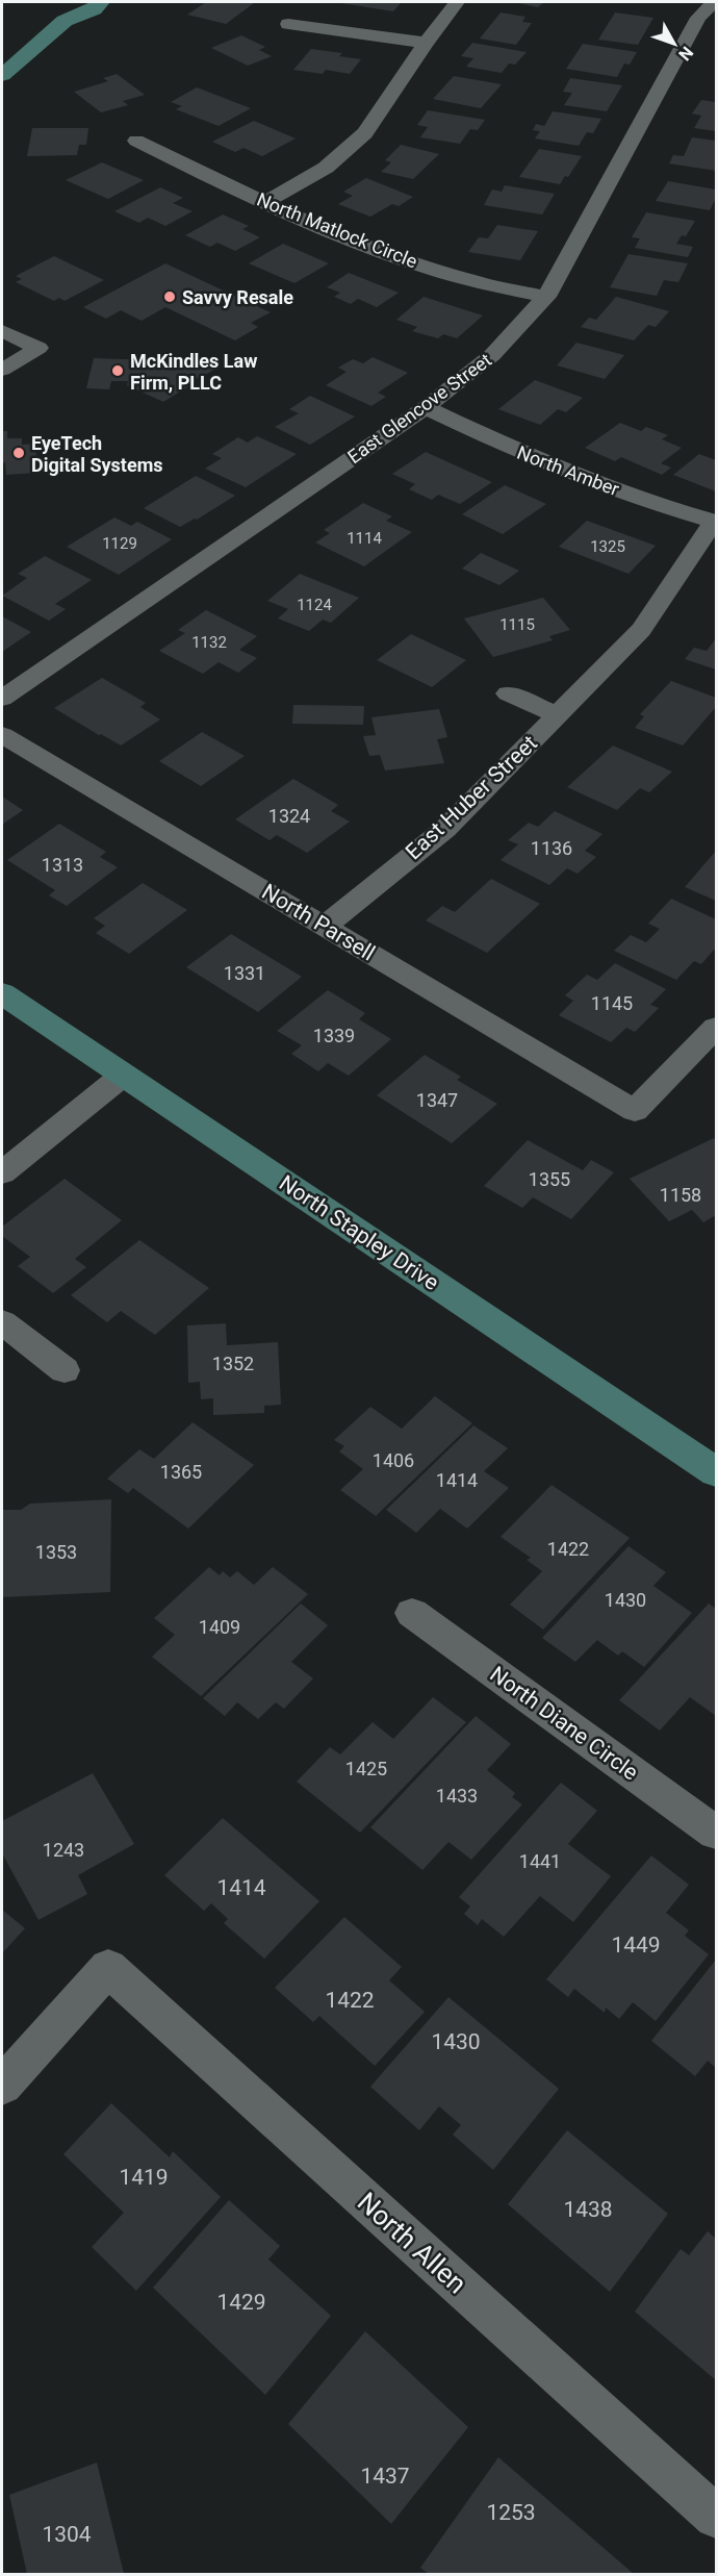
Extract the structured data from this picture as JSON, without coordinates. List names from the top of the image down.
{
  "streets": {
    "main road": ["North Stapley Drive"],
    "street": [
      "North Matlock Circle",
      "East Glencove Street",
      "North Amber",
      "East Huber Street",
      "North Parsell",
      "North Diane Circle",
      "North Allen"
    ]
  },
  "crossings": [
    ["North Matlock Circle", "East Glencove Street"],
    ["East Glencove Street", "North Amber"],
    ["North Amber", "East Huber Street"],
    ["East Huber Street", "North Parsell"]
  ],
  "places": ["Savvy Resale", "McKindles Law Firm, PLLC", "EyeTech Digital Systems"],
  "house_numbers": [
    "1114",
    "1129",
    "1325",
    "1124",
    "1115",
    "1132",
    "1324",
    "1136",
    "1313",
    "1331",
    "1145",
    "1339",
    "1347",
    "1355",
    "1158",
    "1352",
    "1406",
    "1365",
    "1414",
    "1422",
    "1353",
    "1430",
    "1409",
    "1425",
    "1433",
    "1243",
    "1441",
    "1414",
    "1449",
    "1422",
    "1430",
    "1419",
    "1438",
    "1429",
    "1437",
    "1253",
    "1304"
  ],
  "north": "bottom right"
}
